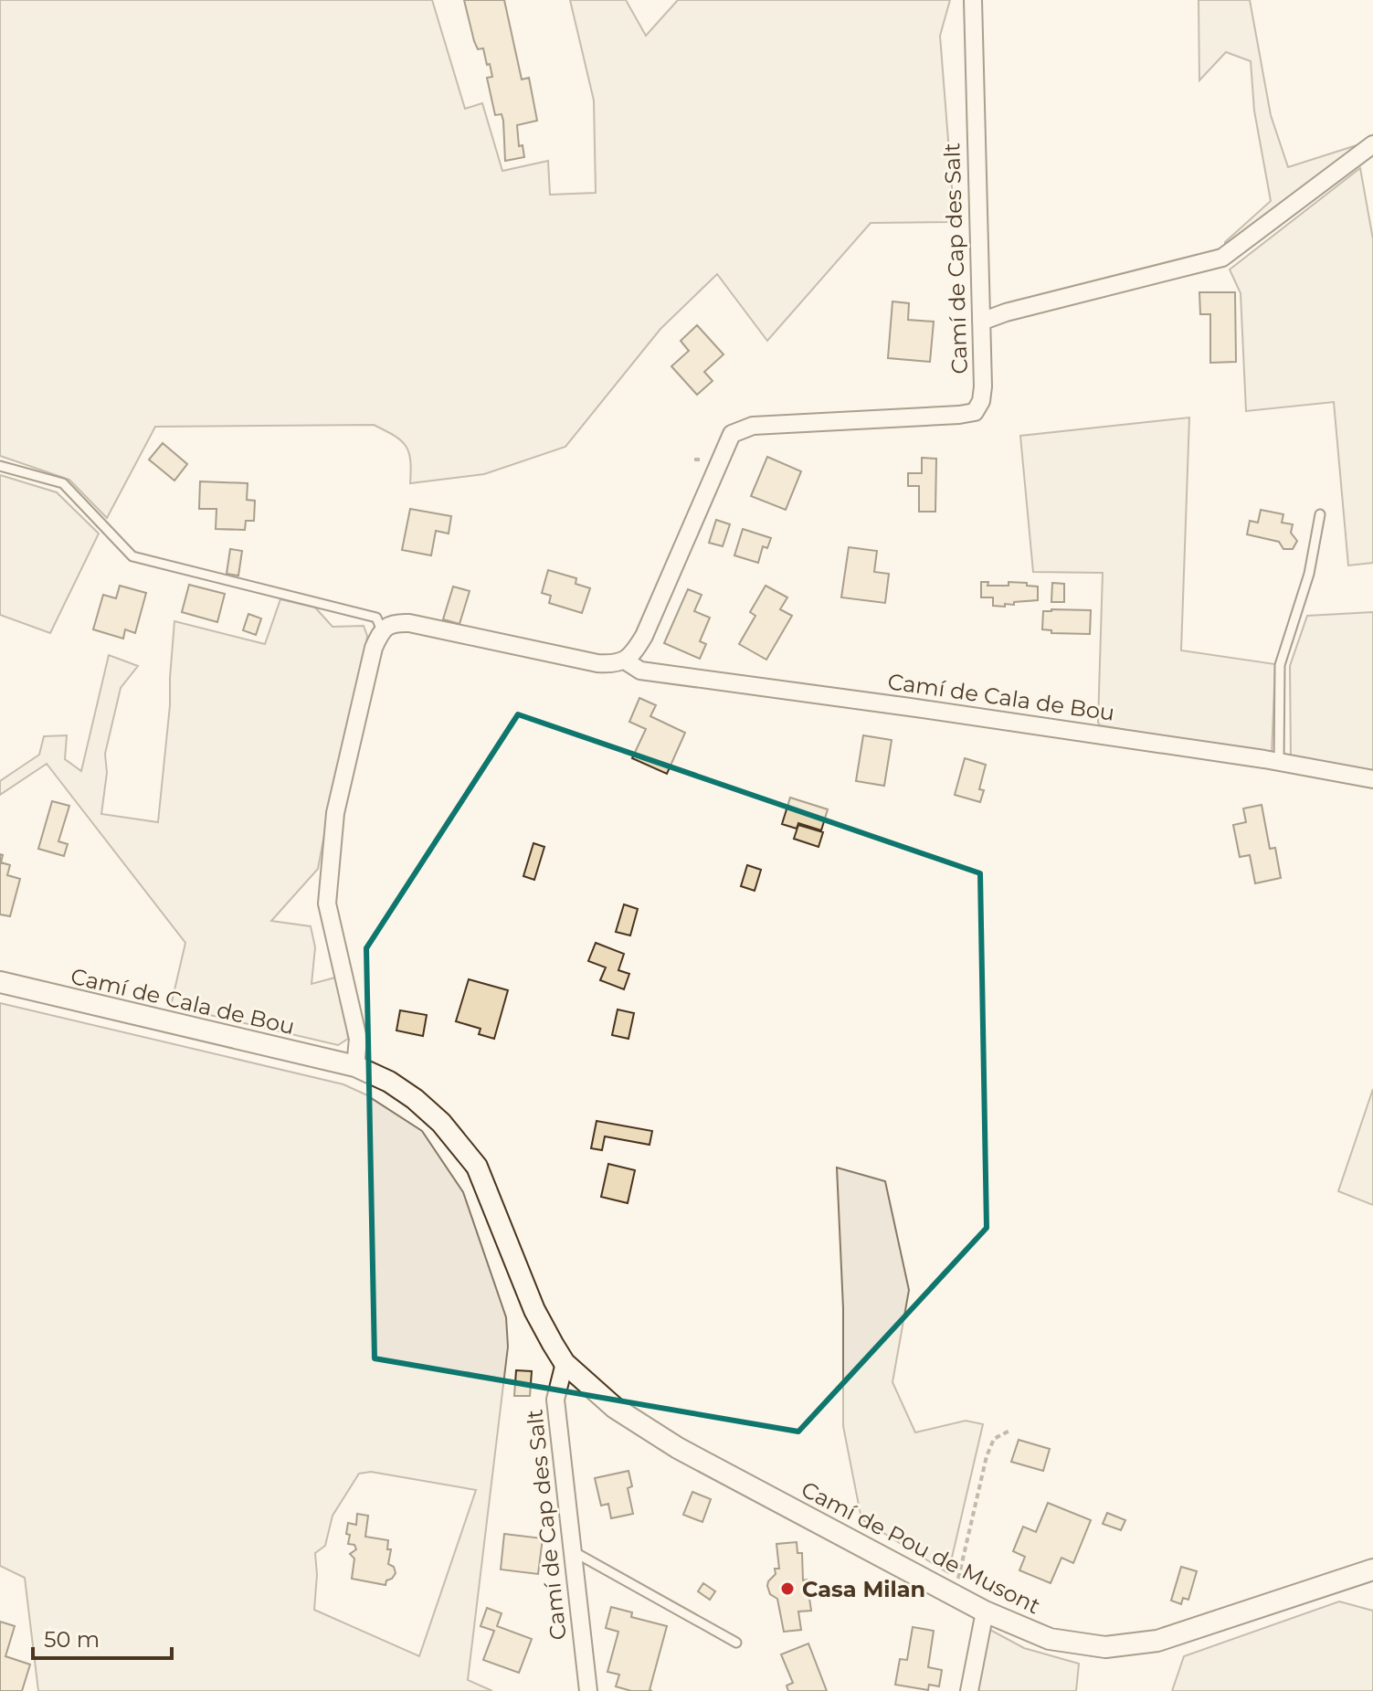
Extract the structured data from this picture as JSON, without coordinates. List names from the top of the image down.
{
  "streets": {
    "street": ["Camí de Cap des Salt", "Camí de Cala de Bou", "Camí de Pou de Musont"]
  },
  "crossings": [
    ["Camí de Cap des Salt", "Camí de Cala de Bou"],
    ["Camí de Cap des Salt", "Camí de Pou de Musont"]
  ],
  "places": ["Casa Milan"],
  "scale_bar": "50 m"
}
